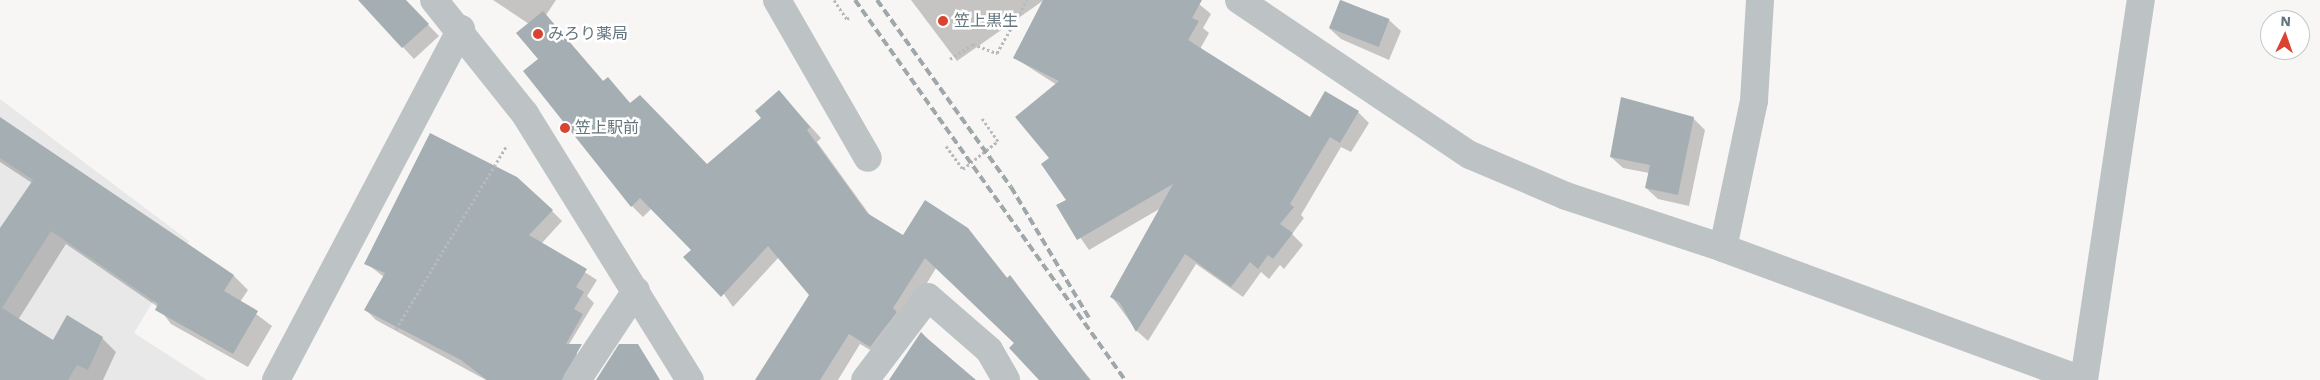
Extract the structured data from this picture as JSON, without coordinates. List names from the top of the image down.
{
  "places": ["笠上黒生", "みろり薬局", "笠上駅前"],
  "north": "top"
}
